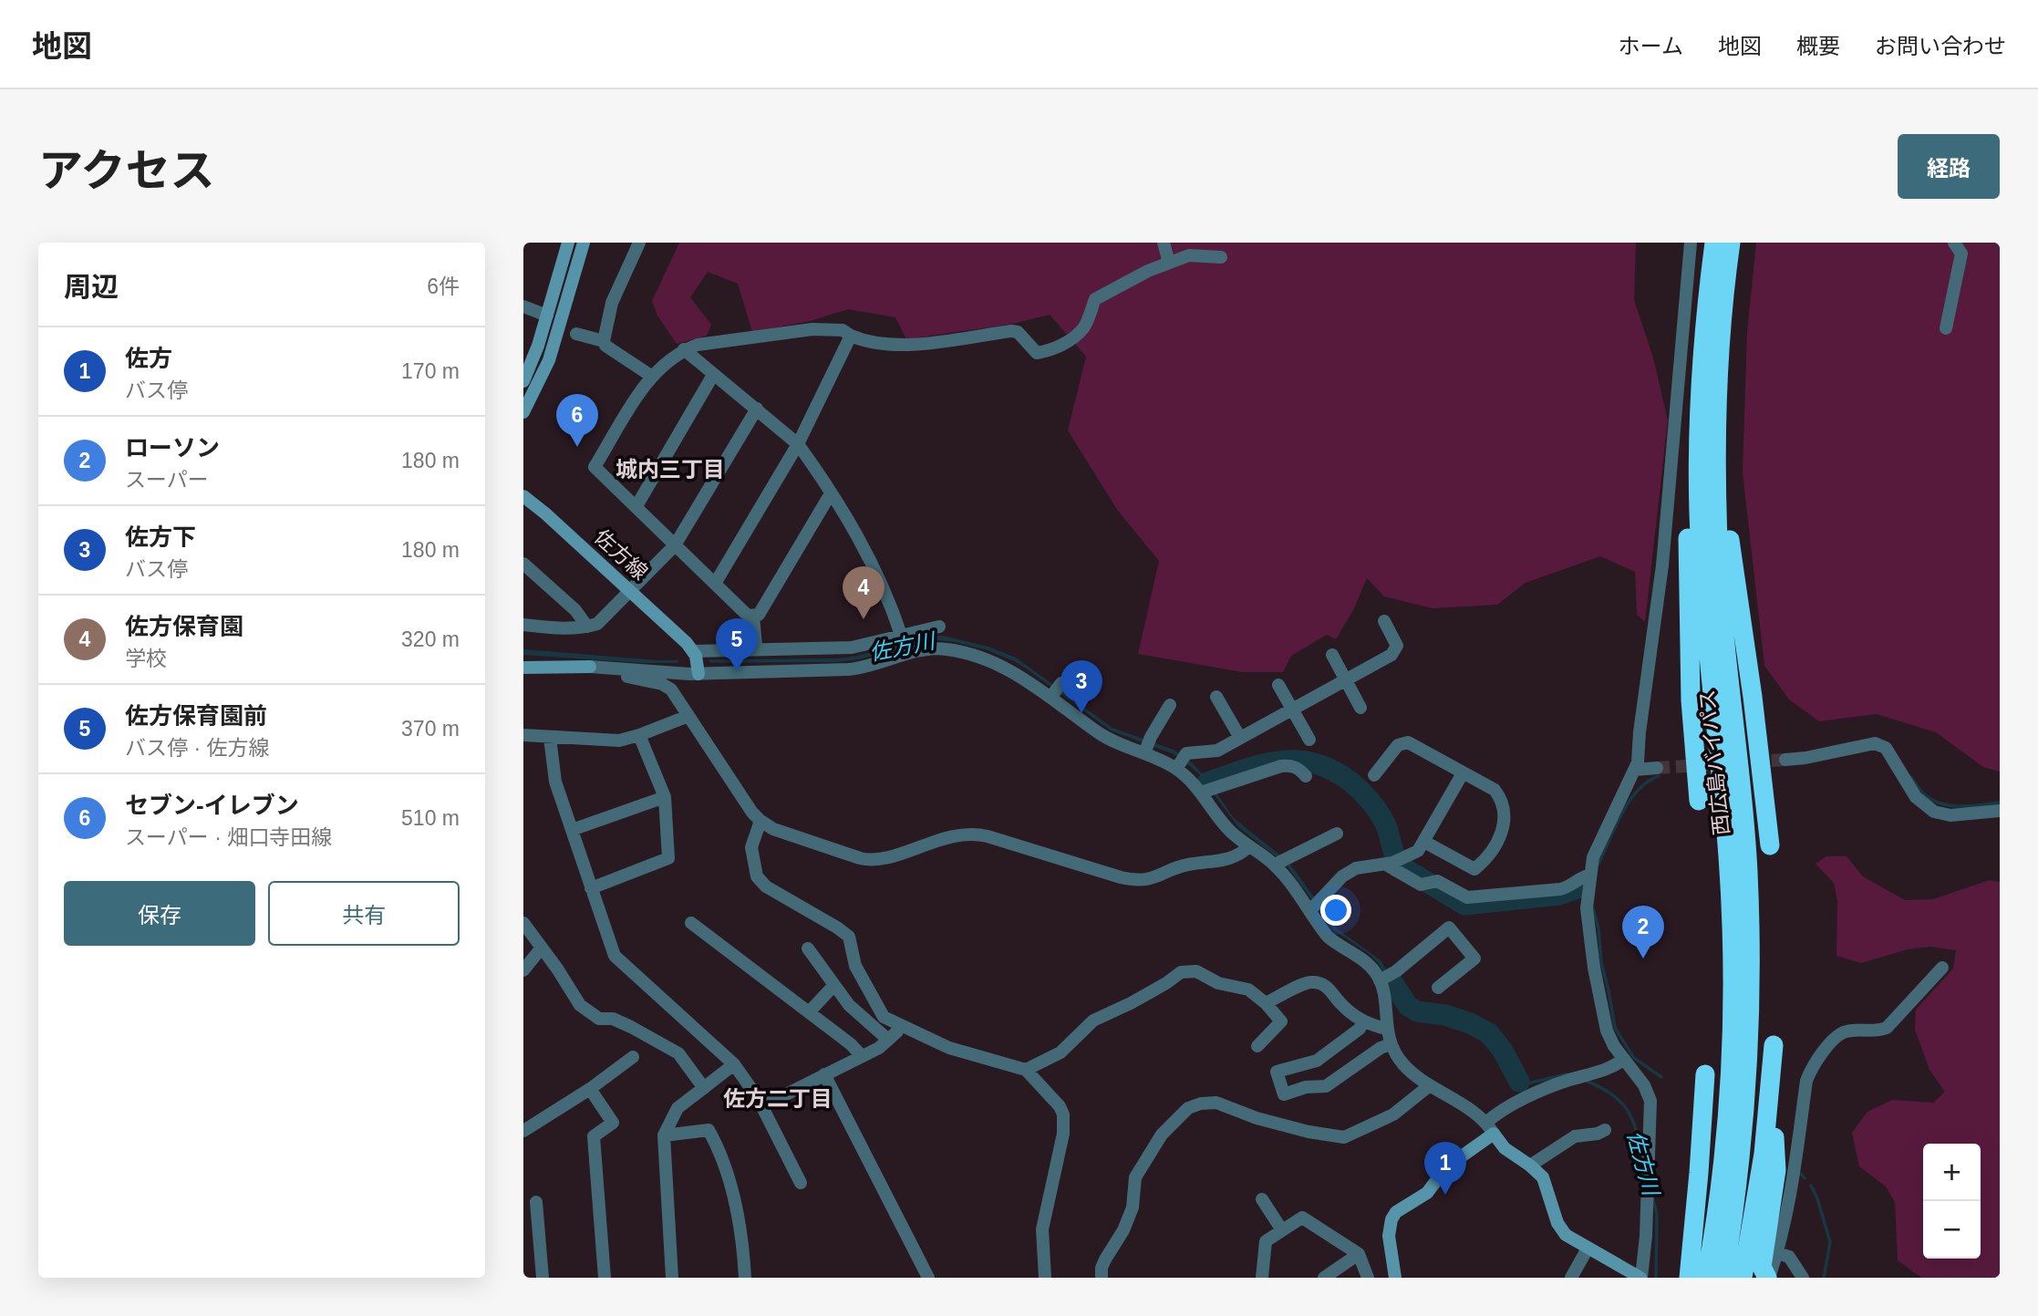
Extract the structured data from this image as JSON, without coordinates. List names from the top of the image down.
{
  "streets": {
    "highway": ["西広島バイパス"],
    "street": ["佐方線"]
  },
  "districts": ["城内三丁目", "佐方二丁目"],
  "water": ["佐方川"],
  "page": {
    "header": "地図",
    "nav": [
      "ホーム",
      "地図",
      "概要",
      "お問い合わせ"
    ],
    "title": "アクセス",
    "buttons": [
      "経路",
      ["保存", "共有"]
    ],
    "heading": ["周辺", "6件"],
    "list": [
      {
        "mark": "1",
        "name": "佐方",
        "note": "バス停",
        "value": "170 m"
      },
      {
        "mark": "2",
        "name": "ローソン",
        "note": "スーパー",
        "value": "180 m"
      },
      {
        "mark": "3",
        "name": "佐方下",
        "note": "バス停",
        "value": "180 m"
      },
      {
        "mark": "4",
        "name": "佐方保育園",
        "note": "学校",
        "value": "320 m"
      },
      {
        "mark": "5",
        "name": "佐方保育園前",
        "note": "バス停 · 佐方線",
        "value": "370 m"
      },
      {
        "mark": "6",
        "name": "セブン-イレブン",
        "note": "スーパー · 畑口寺田線",
        "value": "510 m"
      }
    ],
    "pins": [
      "6",
      "4",
      "5",
      "3",
      "2",
      "1"
    ],
    "map_buttons": ["+", "−"]
  }
}
